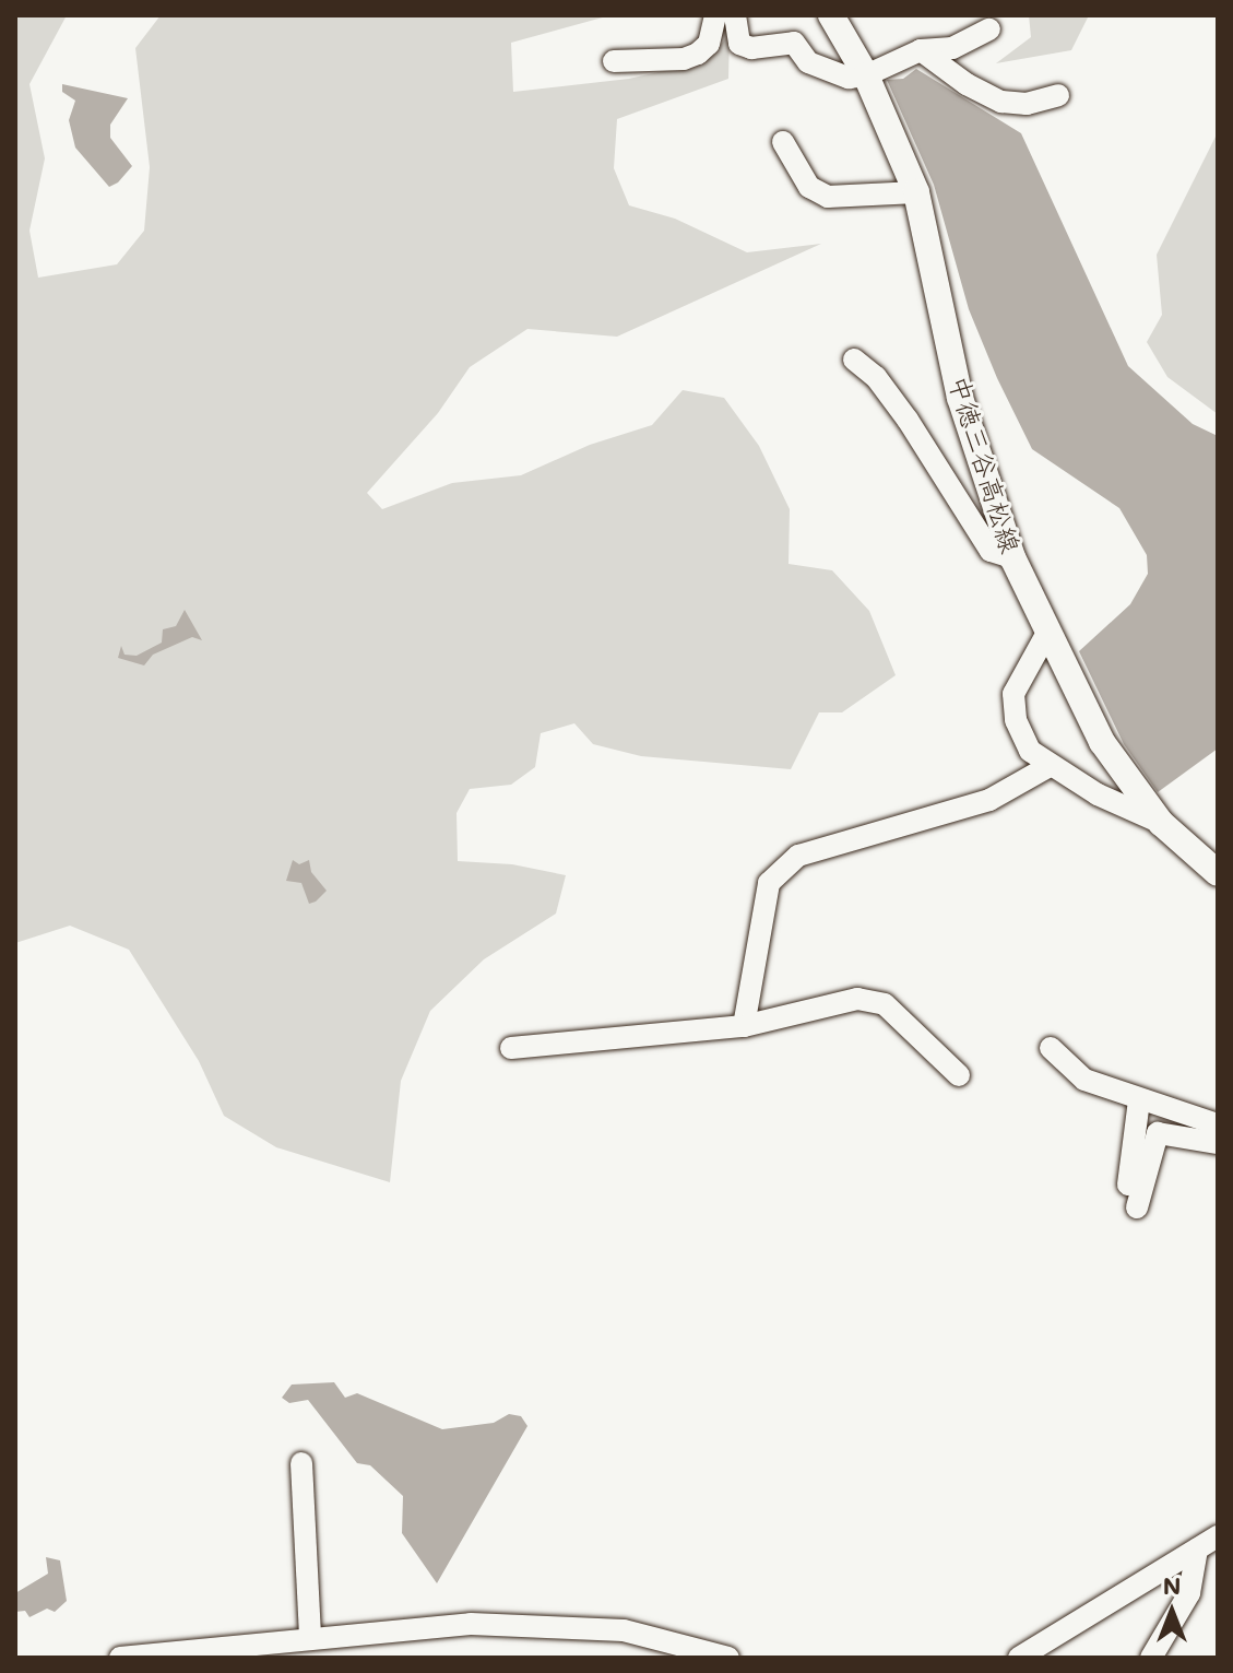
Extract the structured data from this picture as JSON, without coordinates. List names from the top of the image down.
{
  "streets": {
    "main road": ["中徳三谷高松線"]
  },
  "north": "top"
}
